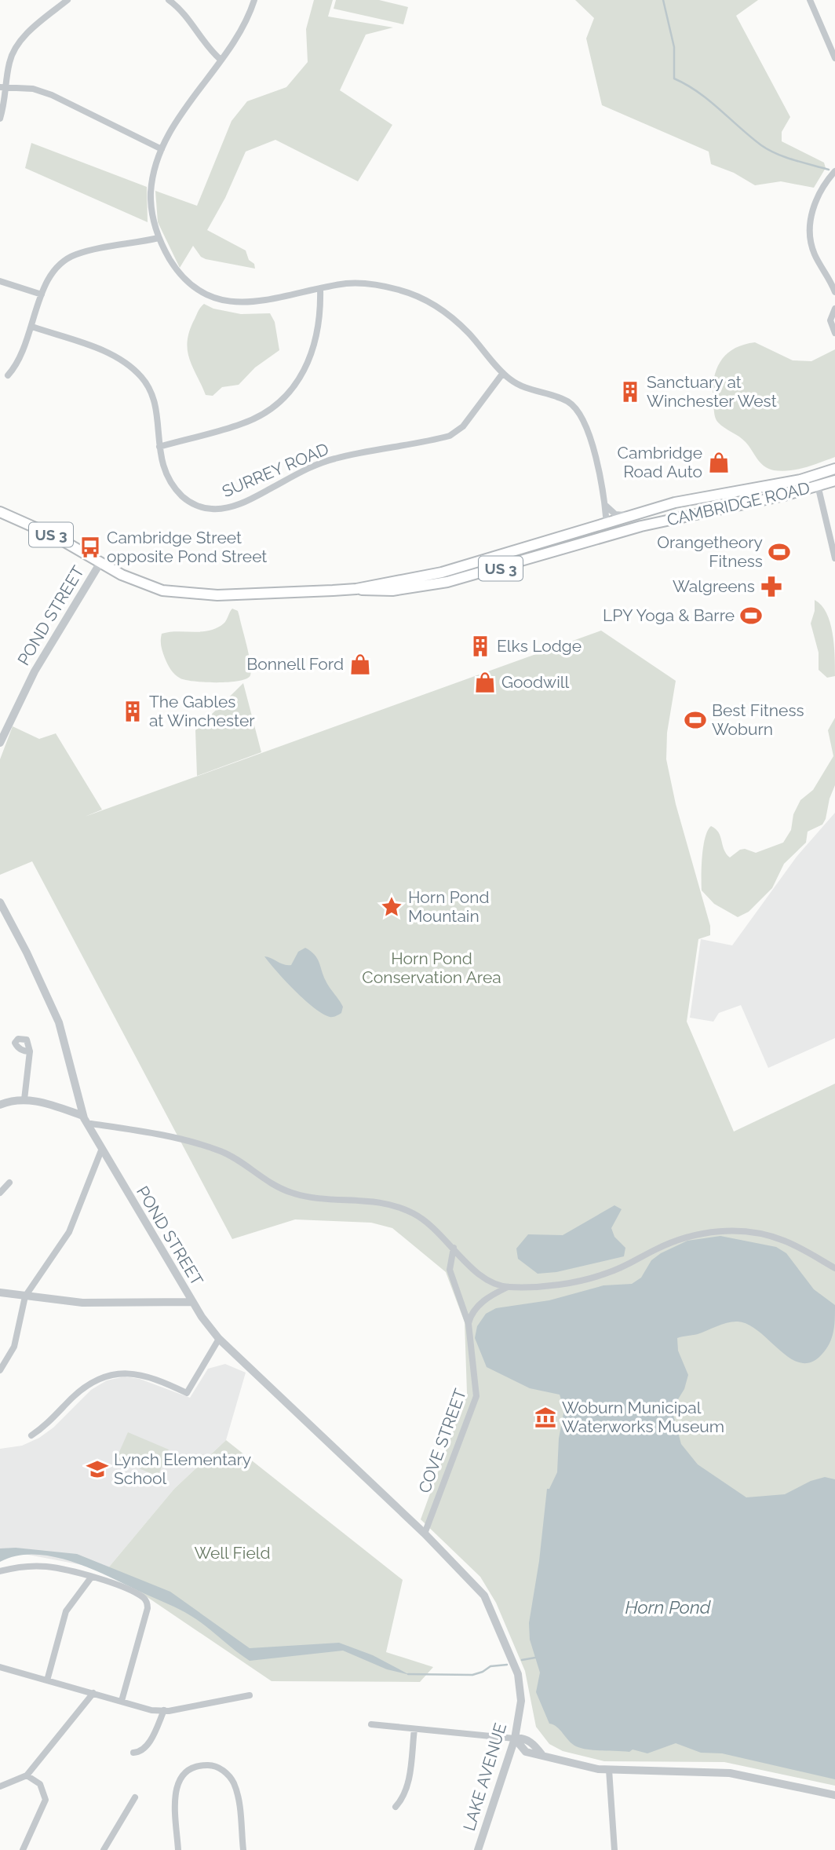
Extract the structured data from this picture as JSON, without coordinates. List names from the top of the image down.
{
  "streets": {
    "highway": ["CAMBRIDGE ROAD", "US 3"],
    "street": [
      "SURREY ROAD",
      "POND STREET",
      "COVE STREET",
      "LAKE AVENUE"
    ]
  },
  "crossings": [
    ["CAMBRIDGE ROAD", "US 3"],
    ["US 3", "POND STREET"],
    ["POND STREET", "LAKE AVENUE"],
    ["COVE STREET", "LAKE AVENUE"]
  ],
  "water": ["Horn Pond"],
  "parks": ["Horn Pond Conservation Area", "Well Field"],
  "places": {
    "building": ["Sanctuary at Winchester West", "Elks Lodge", "The Gables at Winchester"],
    "shop": ["Cambridge Road Auto", "Bonnell Ford", "Goodwill"],
    "bus stop": ["Cambridge Street opposite Pond Street"],
    "sports": ["Orangetheory Fitness", "LPY Yoga & Barre", "Best Fitness Woburn"],
    "pharmacy": ["Walgreens"],
    "place": ["Horn Pond Mountain"],
    "museum": ["Woburn Municipal Waterworks Museum"],
    "school or university": ["Lynch Elementary School"]
  }
}
